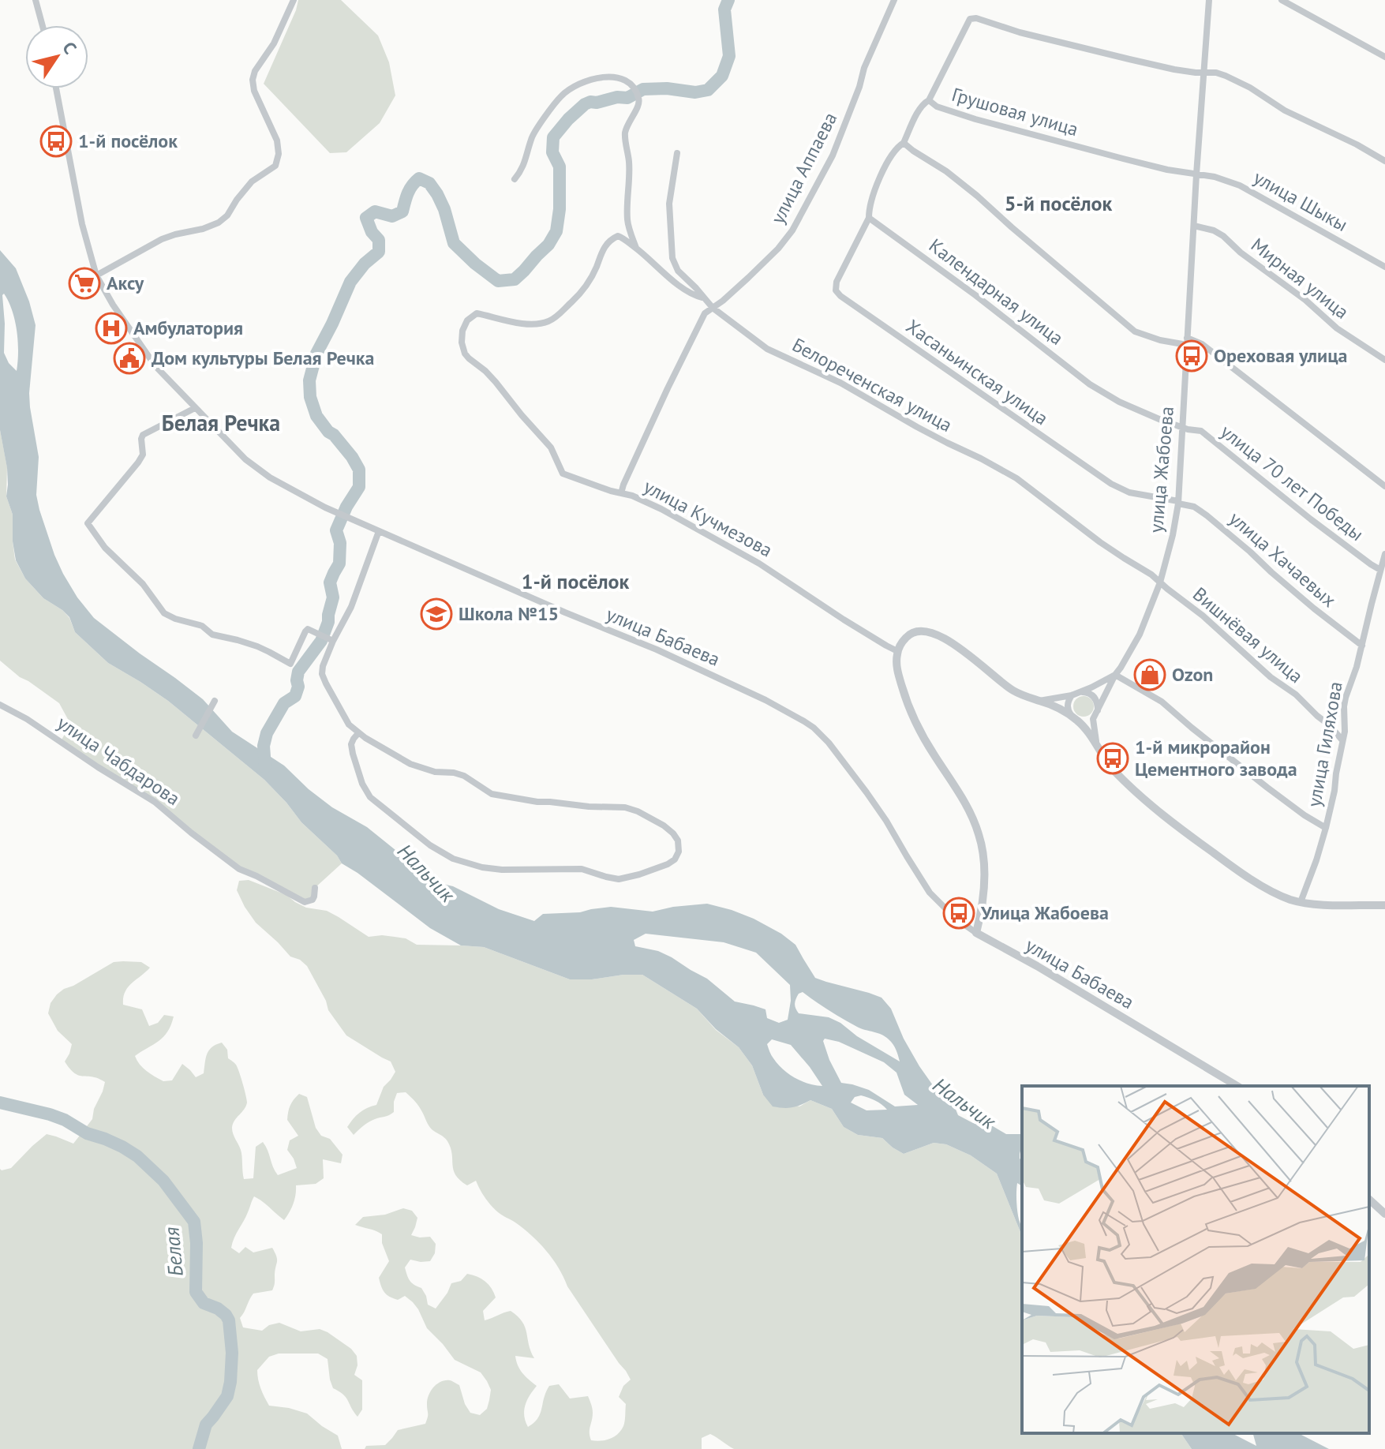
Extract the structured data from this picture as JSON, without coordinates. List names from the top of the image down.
{
  "streets": {
    "street": [
      "Грушовая улица",
      "улица Аппаева",
      "улица Шыкы",
      "Мирная улица",
      "Календарная улица",
      "Хасаньинская улица",
      "Белореченская улица",
      "улица Жабоева",
      "улица 70 лет Победы",
      "улица Кучмезова",
      "улица Хачаевых",
      "Вишнёвая улица",
      "улица Бабаева",
      "улица Гиляхова",
      "улица Чабдарова"
    ]
  },
  "crossings": [
    ["Грушовая улица", "улица Шыкы"],
    ["Грушовая улица", "улица Жабоева"],
    ["улица Аппаева", "Белореченская улица"],
    ["улица Аппаева", "улица Кучмезова"],
    ["улица Шыкы", "улица Жабоева"],
    ["Мирная улица", "улица Жабоева"],
    ["Календарная улица", "Хасаньинская улица"],
    ["Календарная улица", "улица Жабоева"],
    ["Календарная улица", "улица 70 лет Победы"],
    ["Хасаньинская улица", "улица Жабоева"],
    ["Хасаньинская улица", "улица Хачаевых"],
    ["Белореченская улица", "улица Жабоева"],
    ["Белореченская улица", "улица Кучмезова"],
    ["Белореченская улица", "Вишнёвая улица"],
    ["улица Жабоева", "улица 70 лет Победы"],
    ["улица Жабоева", "улица Хачаевых"],
    ["улица Жабоева", "Вишнёвая улица"],
    ["улица 70 лет Победы", "улица Гиляхова"],
    ["улица Хачаевых", "улица Гиляхова"],
    ["Вишнёвая улица", "улица Гиляхова"]
  ],
  "districts": ["5-й посёлок", "Белая Речка", "1-й посёлок"],
  "water": ["Нальчик", "Белая"],
  "places": {
    "bus stop": [
      "1-й посёлок",
      "Ореховая улица",
      "1-й микрорайон Цементного завода",
      "Улица Жабоева"
    ],
    "supermarket": ["Аксу"],
    "hospital": ["Амбулатория"],
    "public building": ["Дом культуры Белая Речка"],
    "school or university": ["Школа №15"],
    "shop": ["Ozon"]
  },
  "north": "top right"
}
